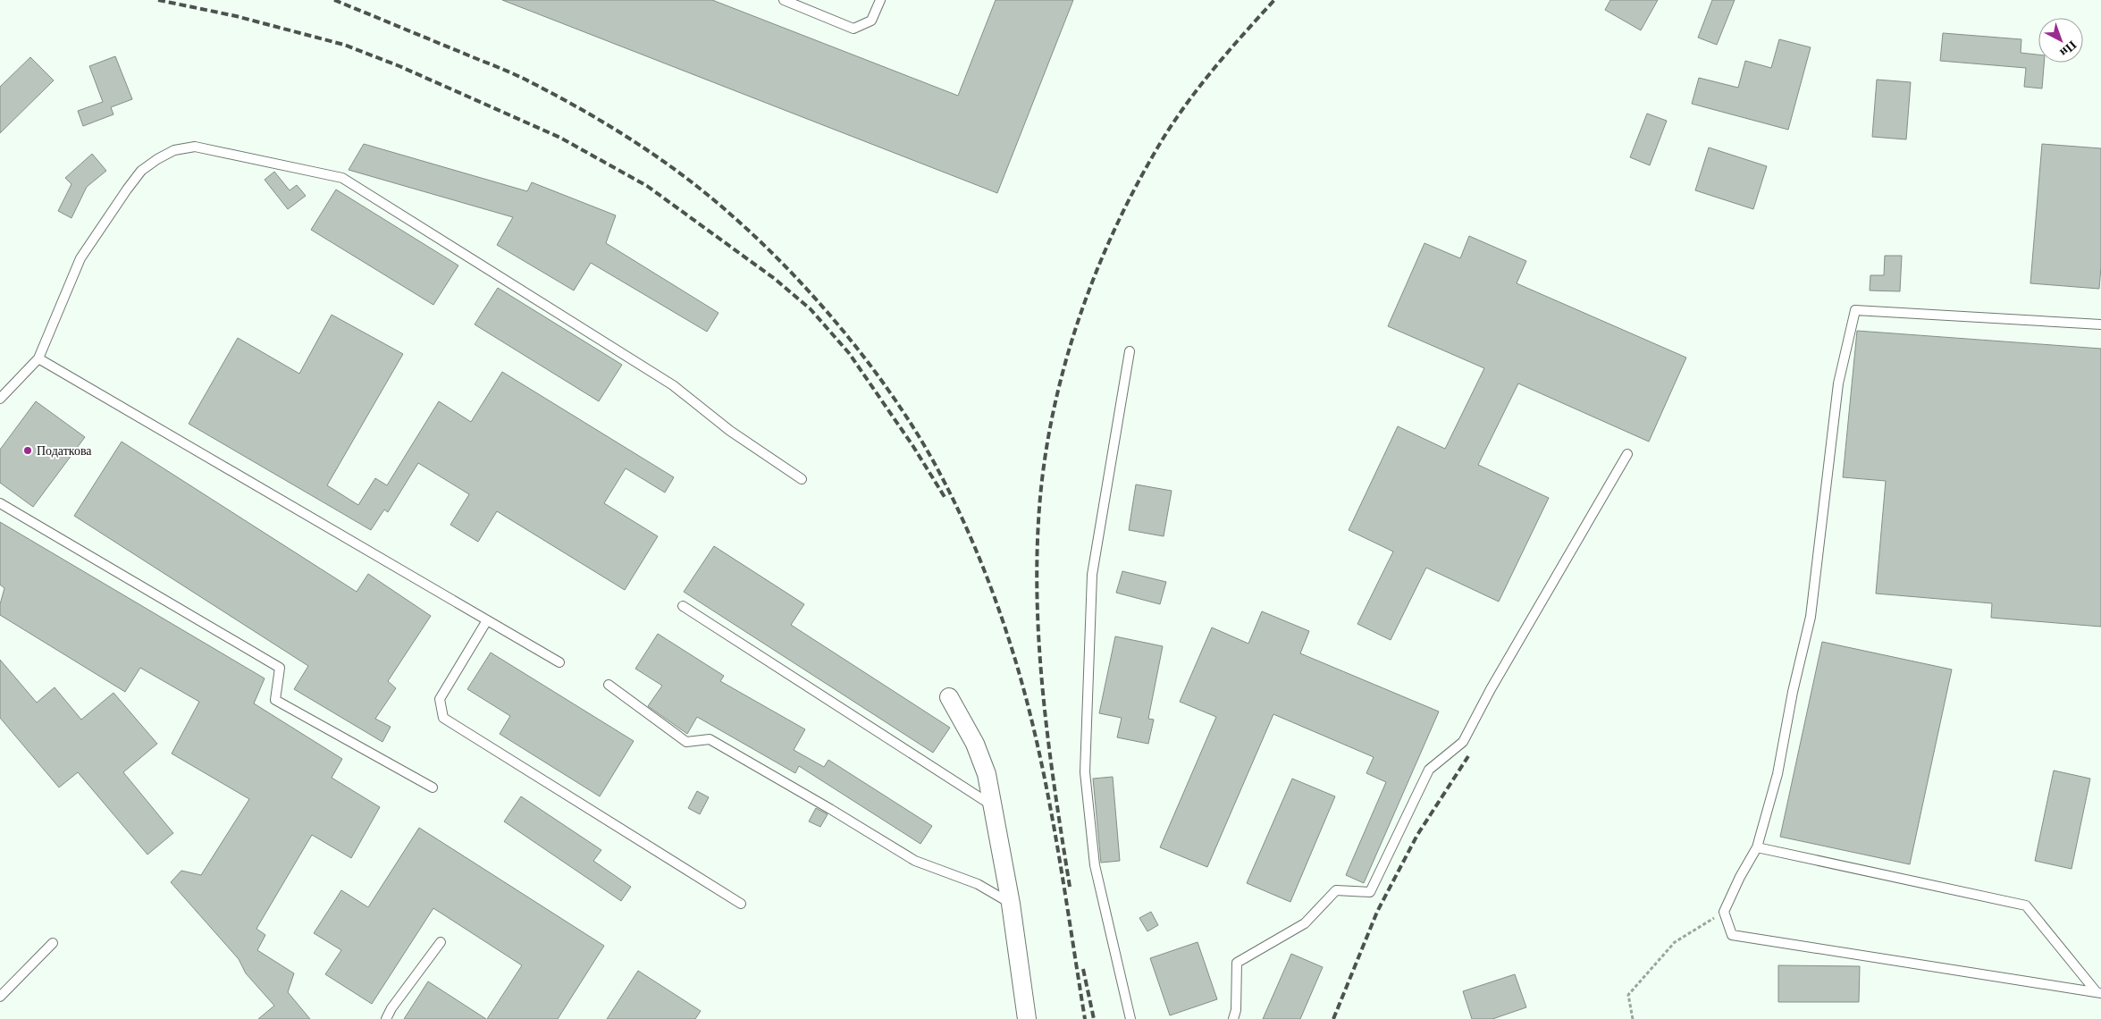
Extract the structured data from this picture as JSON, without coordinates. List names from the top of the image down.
{
  "places": ["Податкова"],
  "north": "bottom right"
}
